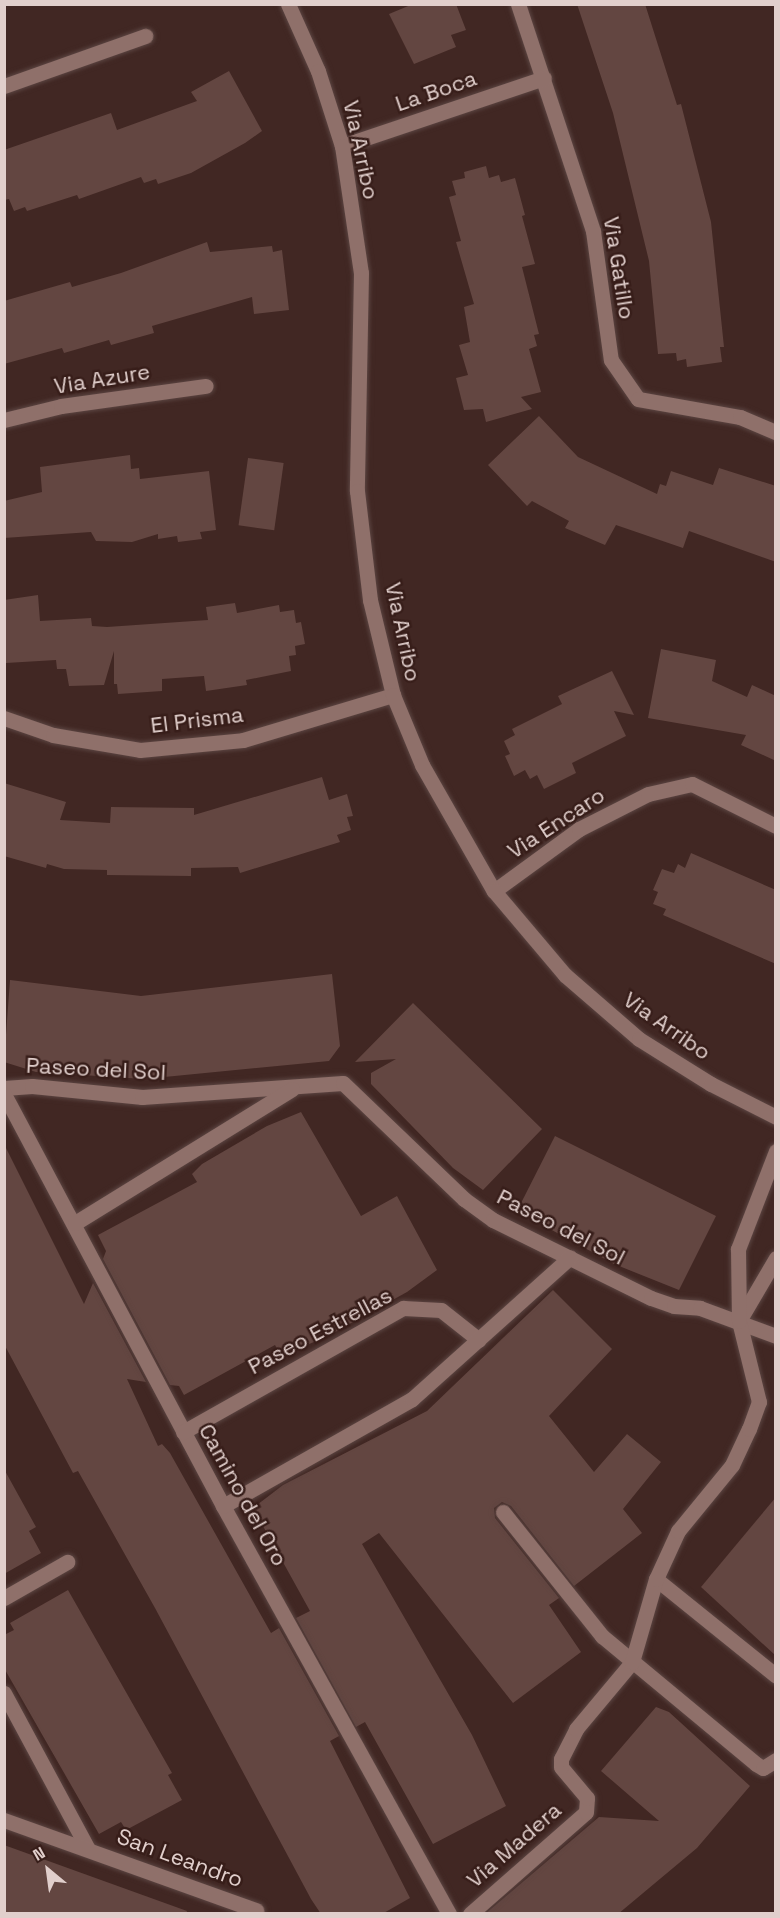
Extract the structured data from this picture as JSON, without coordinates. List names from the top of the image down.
{
  "streets": {
    "street": [
      "La Boca",
      "Via Arribo",
      "Via Gatillo",
      "Via Azure",
      "El Prisma",
      "Via Encaro",
      "Paseo del Sol",
      "Paseo Estrellas",
      "Camino del Oro",
      "Via Madera",
      "San Leandro"
    ]
  },
  "crossings": [
    ["La Boca", "Via Arribo"],
    ["La Boca", "Via Gatillo"],
    ["Via Arribo", "El Prisma"],
    ["Via Arribo", "Via Encaro"],
    ["Paseo del Sol", "Camino del Oro"],
    ["Paseo del Sol", "Via Madera"],
    ["Paseo Estrellas", "Camino del Oro"]
  ],
  "north": "top left"
}
